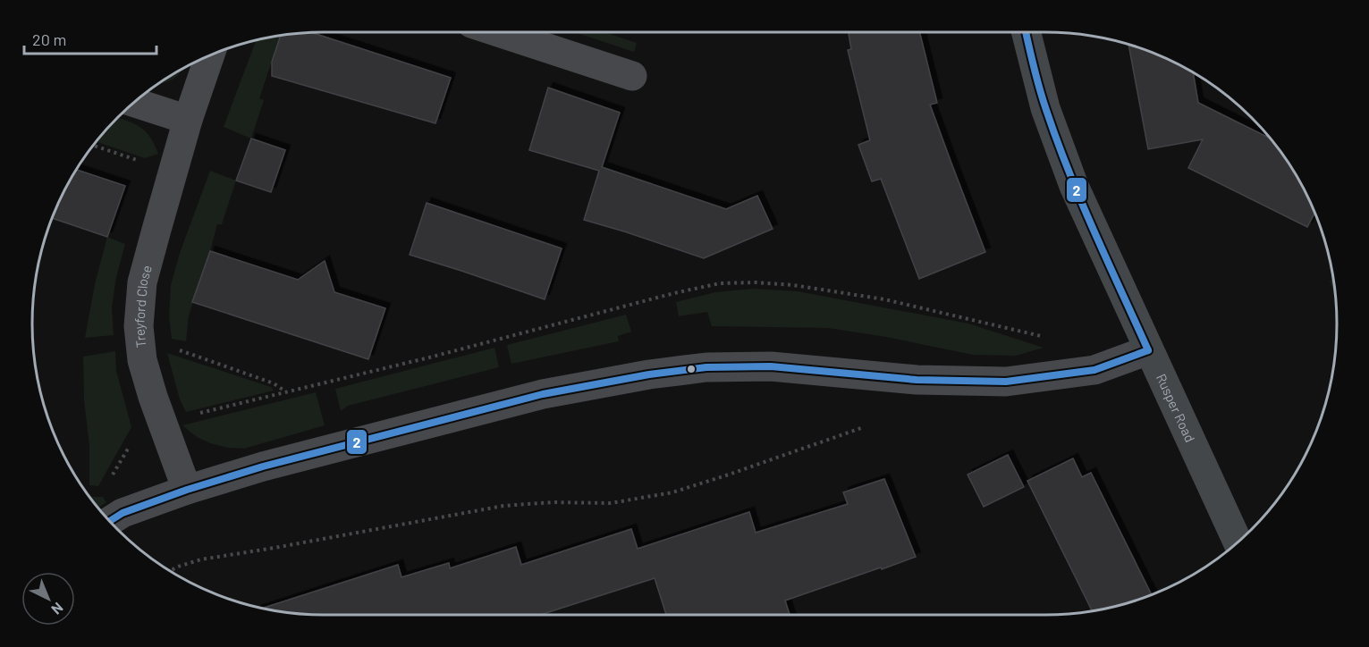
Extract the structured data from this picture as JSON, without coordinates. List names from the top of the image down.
{
  "streets": {
    "street": ["Treyford Close", "Rusper Road"]
  },
  "lines": ["transit line 2"],
  "scale_bar": "20 m",
  "north": "bottom right"
}
